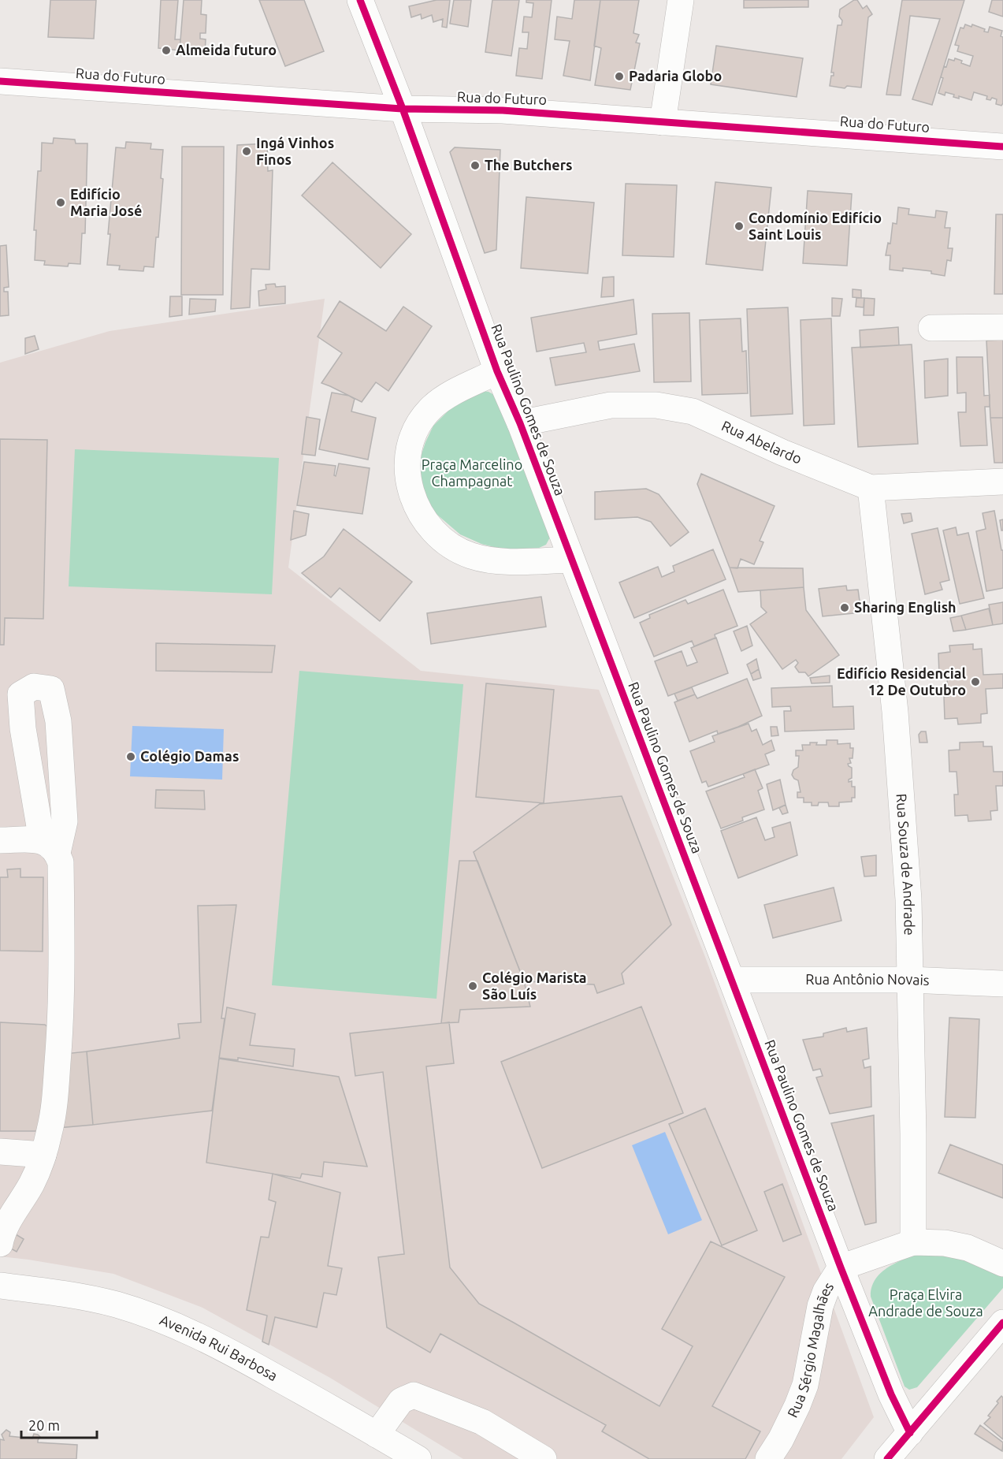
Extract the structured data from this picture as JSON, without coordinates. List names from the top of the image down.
{
  "streets": {
    "street": [
      "Rua do Futuro",
      "Rua Paulino Gomes de Souza",
      "Rua Abelardo",
      "Rua Souza de Andrade",
      "Rua Antônio Novais",
      "Avenida Rui Barbosa",
      "Rua Sérgio Magalhães"
    ]
  },
  "crossings": [
    ["Rua do Futuro", "Rua Paulino Gomes de Souza"],
    ["Rua Paulino Gomes de Souza", "Rua Abelardo"],
    ["Rua Paulino Gomes de Souza", "Rua Antônio Novais"],
    ["Rua Paulino Gomes de Souza", "Rua Sérgio Magalhães"],
    ["Rua Abelardo", "Rua Souza de Andrade"],
    ["Rua Souza de Andrade", "Rua Antônio Novais"],
    ["Rua Souza de Andrade", "Rua Sérgio Magalhães"]
  ],
  "parks": ["Praça Marcelino Champagnat", "Praça Elvira Andrade de Souza"],
  "places": [
    "Almeida futuro",
    "Padaria Globo",
    "Ingá Vinhos Finos",
    "The Butchers",
    "Edifício Maria José",
    "Condomínio Edifício Saint Louis",
    "Sharing English",
    "Edifício Residencial 12 De Outubro",
    "Colégio Damas",
    "Colégio Marista São Luís"
  ],
  "scale_bar": "20 m"
}
